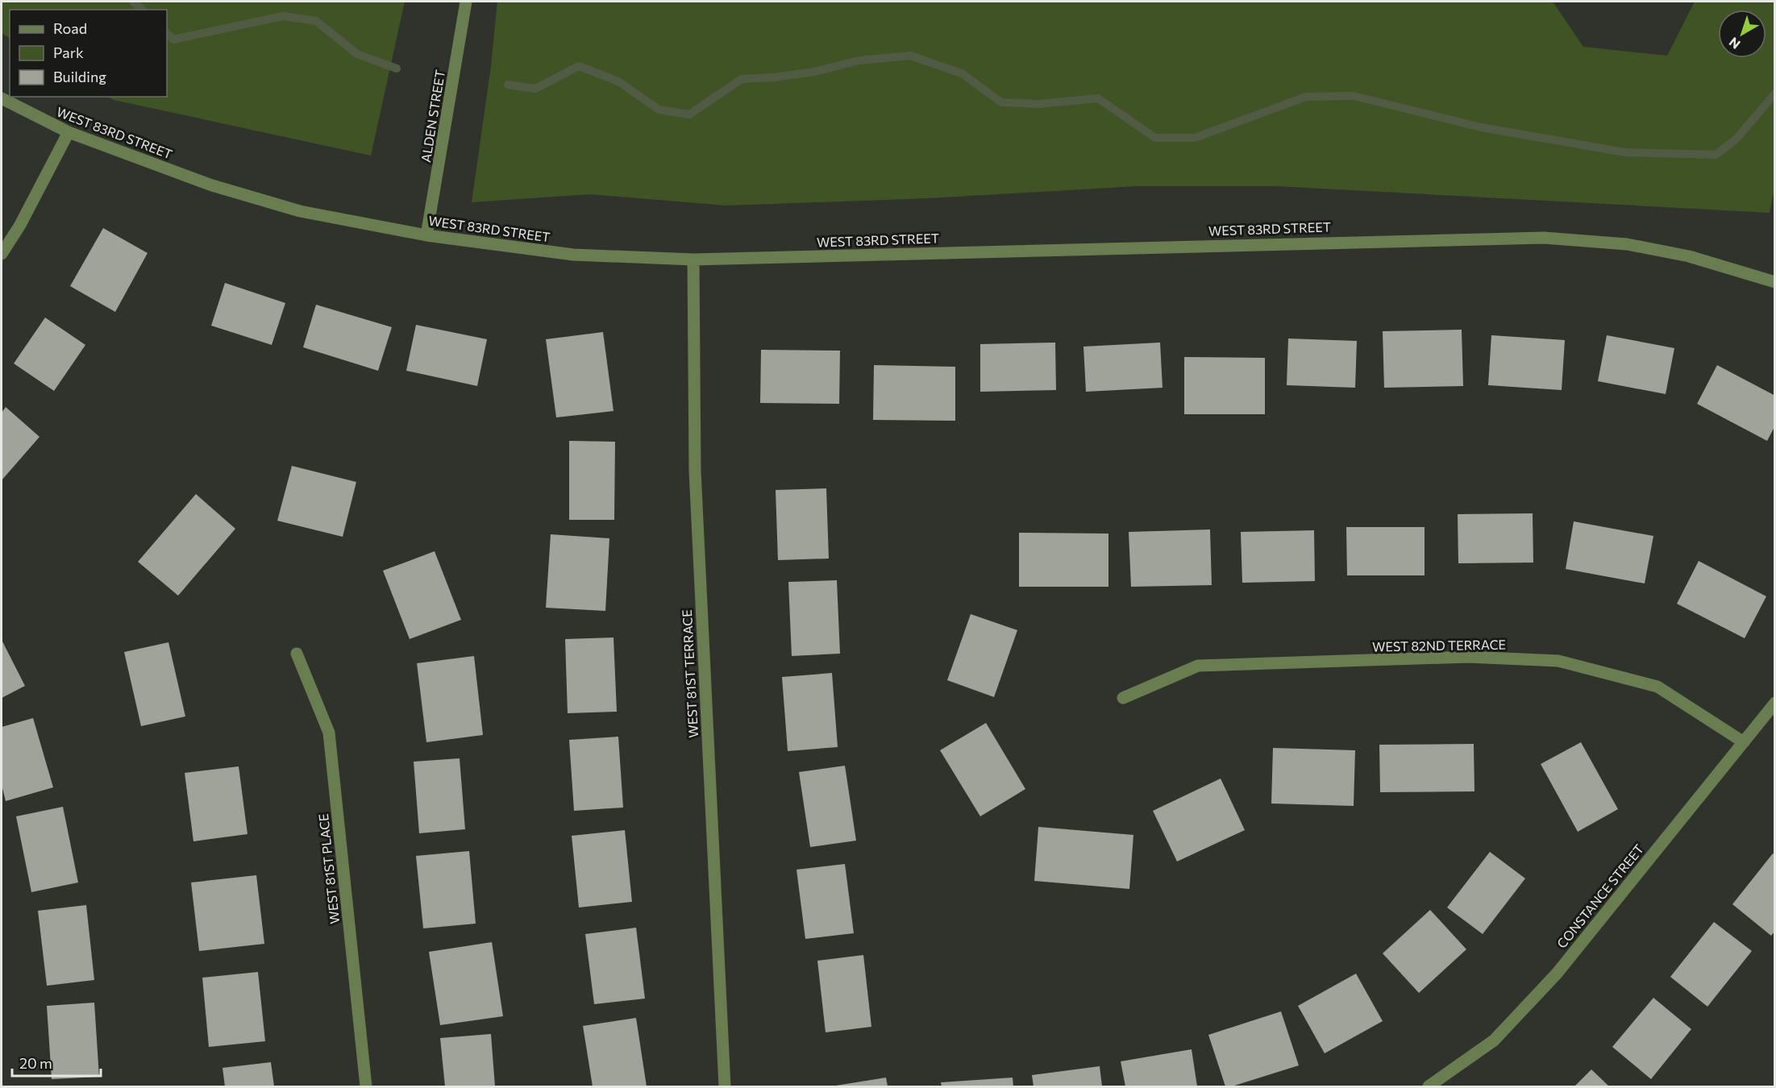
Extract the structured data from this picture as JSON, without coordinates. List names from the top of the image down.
{
  "streets": {
    "street": [
      "ALDEN STREET",
      "WEST 83RD STREET",
      "WEST 82ND TERRACE",
      "WEST 81ST TERRACE",
      "WEST 81ST PLACE",
      "CONSTANCE STREET"
    ]
  },
  "crossings": [
    ["ALDEN STREET", "WEST 83RD STREET"],
    ["WEST 83RD STREET", "WEST 81ST TERRACE"],
    ["WEST 82ND TERRACE", "CONSTANCE STREET"]
  ],
  "legend": ["Road", "Park", "Building"],
  "scale_bar": "20 m",
  "north": "bottom left"
}
